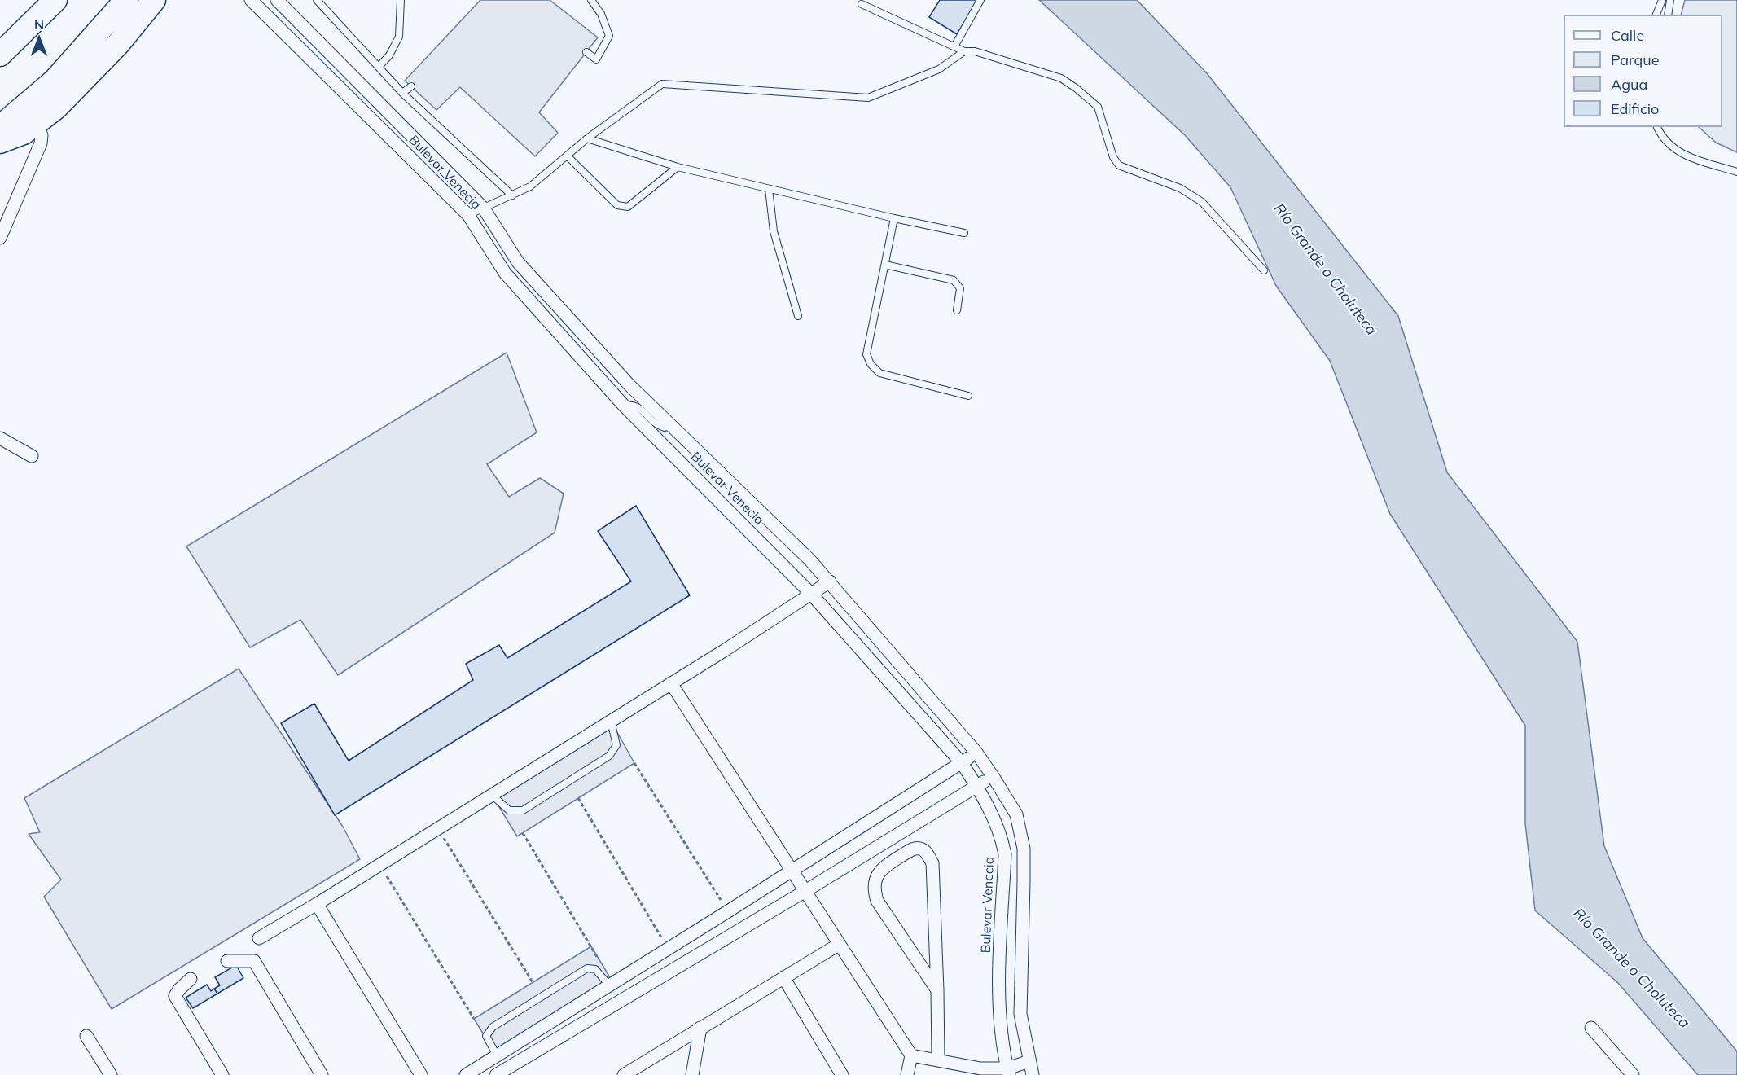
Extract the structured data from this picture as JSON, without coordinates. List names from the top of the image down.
{
  "streets": {
    "street": ["Bulevar Venecia"]
  },
  "water": ["Río Grande o Choluteca"],
  "legend": [
    "Calle",
    "Parque",
    "Agua",
    "Edificio"
  ],
  "north": "top"
}
